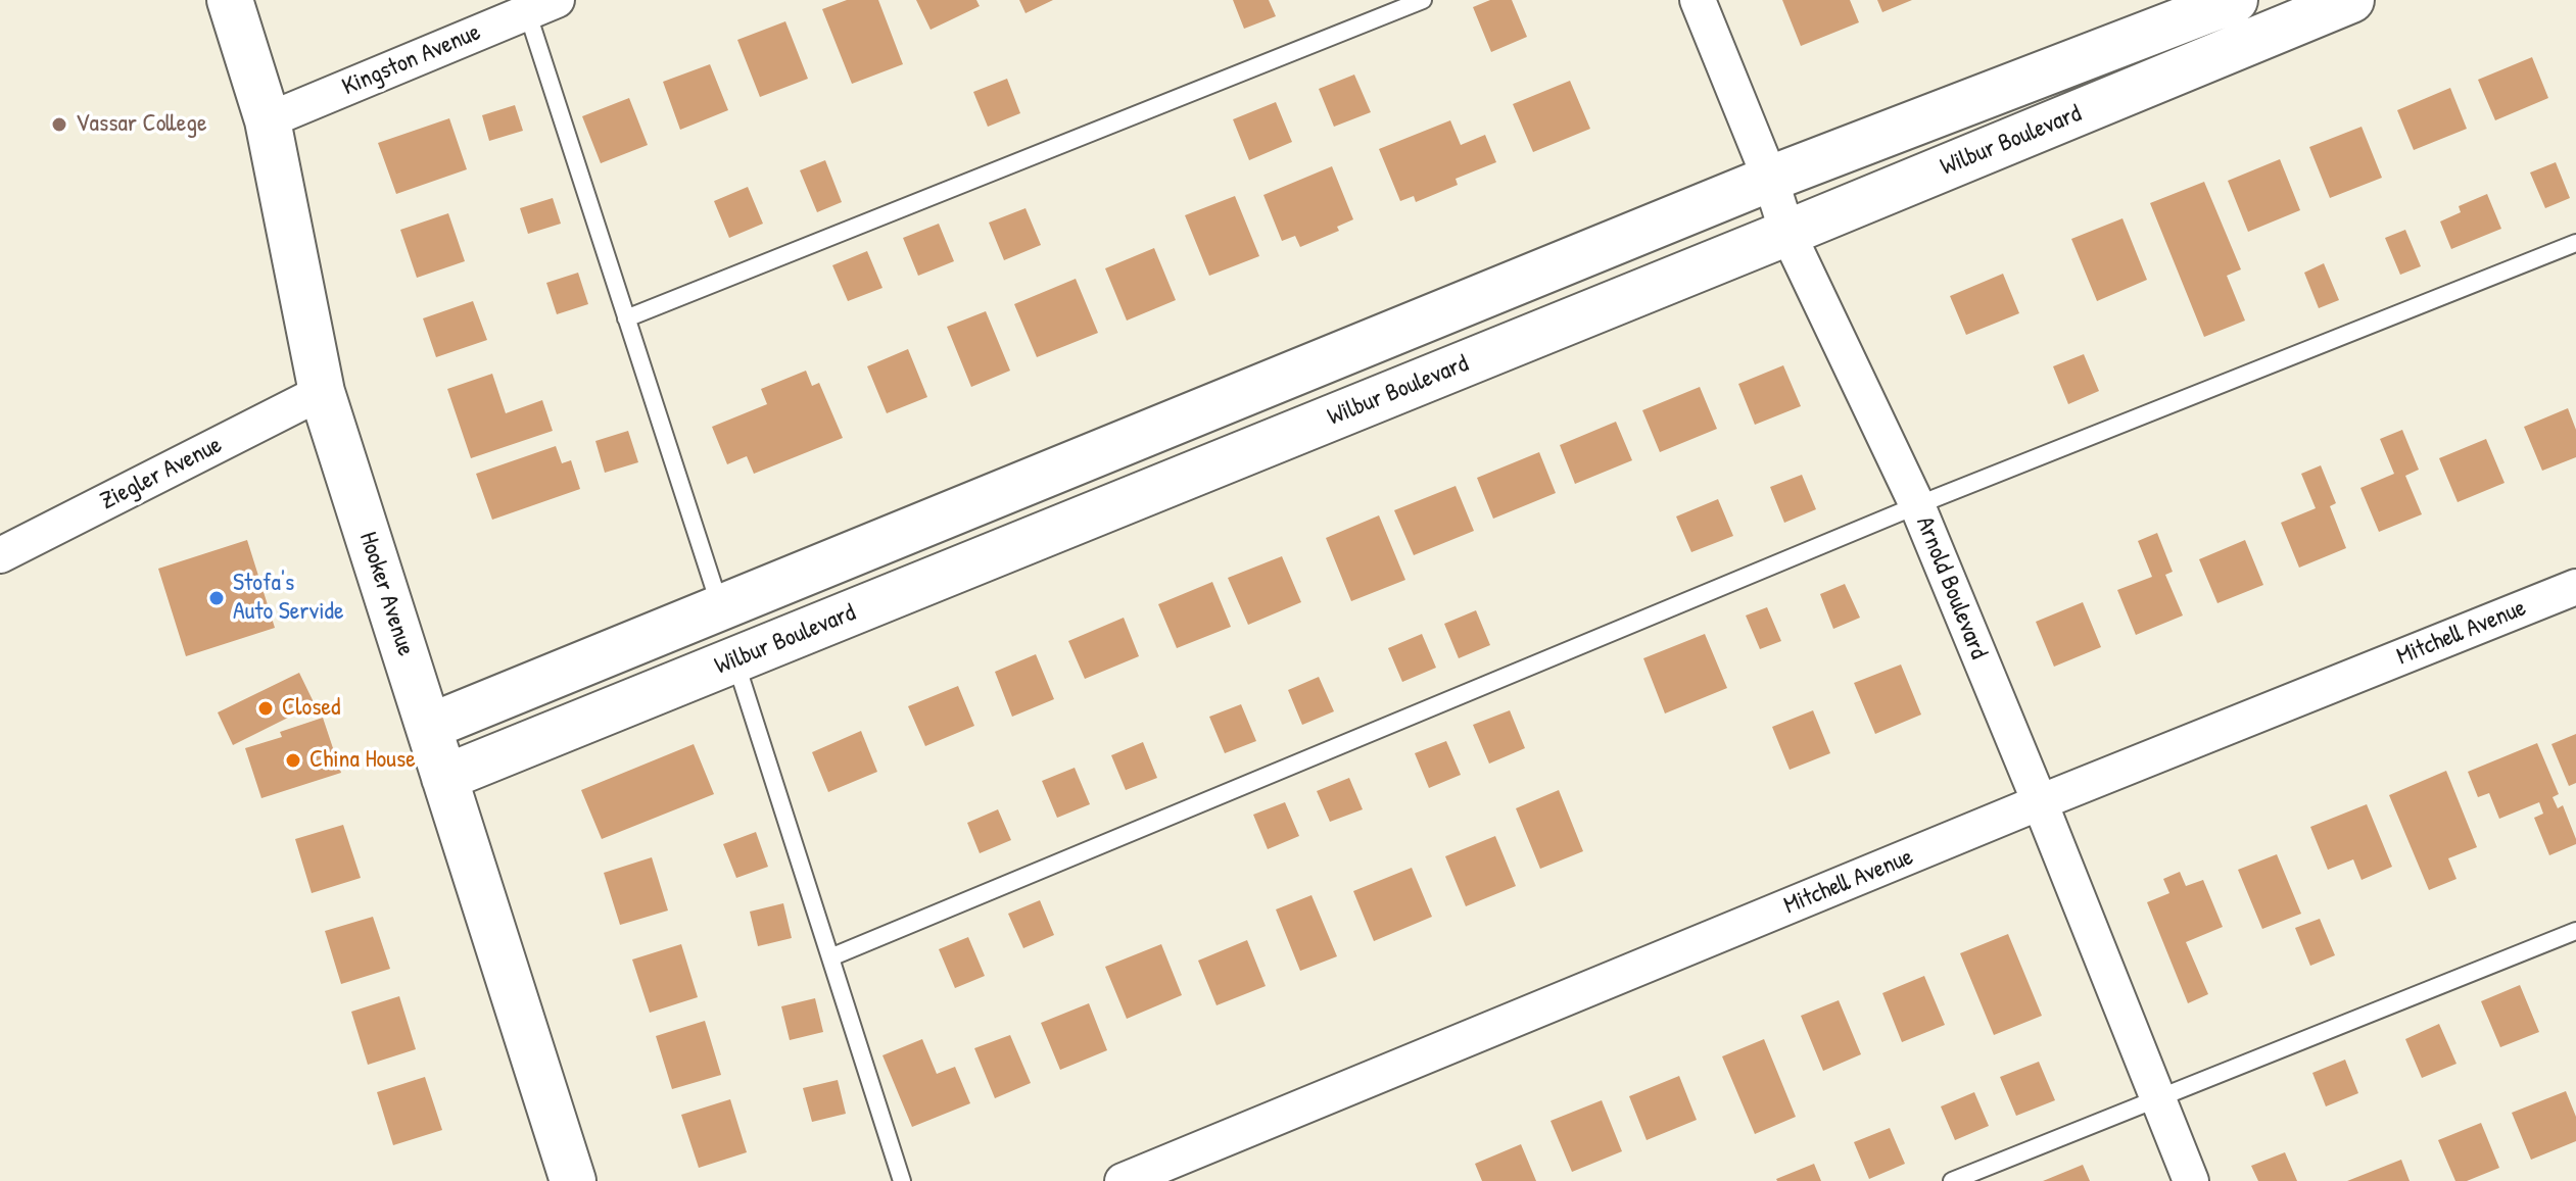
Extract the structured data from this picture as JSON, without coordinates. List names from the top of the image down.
{
  "streets": {
    "street": [
      "Kingston Avenue",
      "Wilbur Boulevard",
      "Ziegler Avenue",
      "Arnold Boulevard",
      "Hooker Avenue",
      "Mitchell Avenue"
    ]
  },
  "crossings": [
    ["Kingston Avenue", "Hooker Avenue"],
    ["Wilbur Boulevard", "Arnold Boulevard"],
    ["Wilbur Boulevard", "Hooker Avenue"],
    ["Ziegler Avenue", "Hooker Avenue"],
    ["Arnold Boulevard", "Mitchell Avenue"]
  ],
  "places": [
    "Vassar College",
    "Stofa's Auto Servide",
    "Closed",
    "China House"
  ]
}
